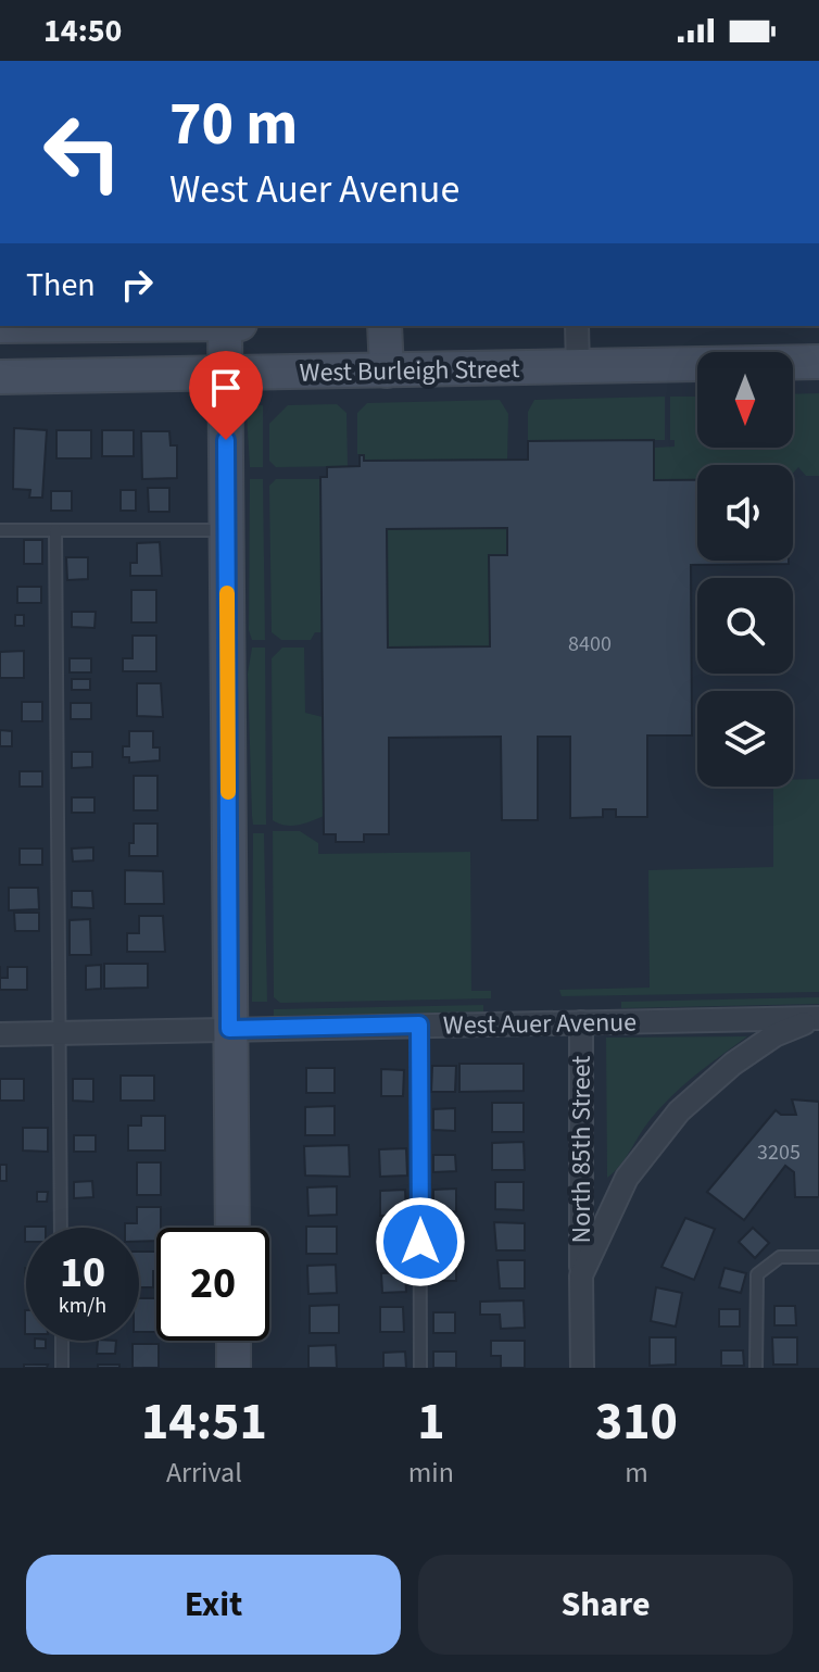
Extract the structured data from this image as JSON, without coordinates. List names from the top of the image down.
{
  "streets": {
    "main road": ["West Burleigh Street"],
    "street": ["West Auer Avenue", "North 85th Street"]
  },
  "crossings": [
    ["West Auer Avenue", "North 85th Street"]
  ],
  "house_numbers": ["8400", "3205"],
  "north": "bottom",
  "page": {
    "status": "14:50",
    "turn": ["70 m", "West Auer Avenue"],
    "then": "Then",
    "speed": "10 km/h",
    "limit": "20",
    "eta": [
      "14:51",
      "Arrival",
      "1",
      "min",
      "310",
      "m"
    ],
    "buttons": ["Exit", "Share"]
  }
}
